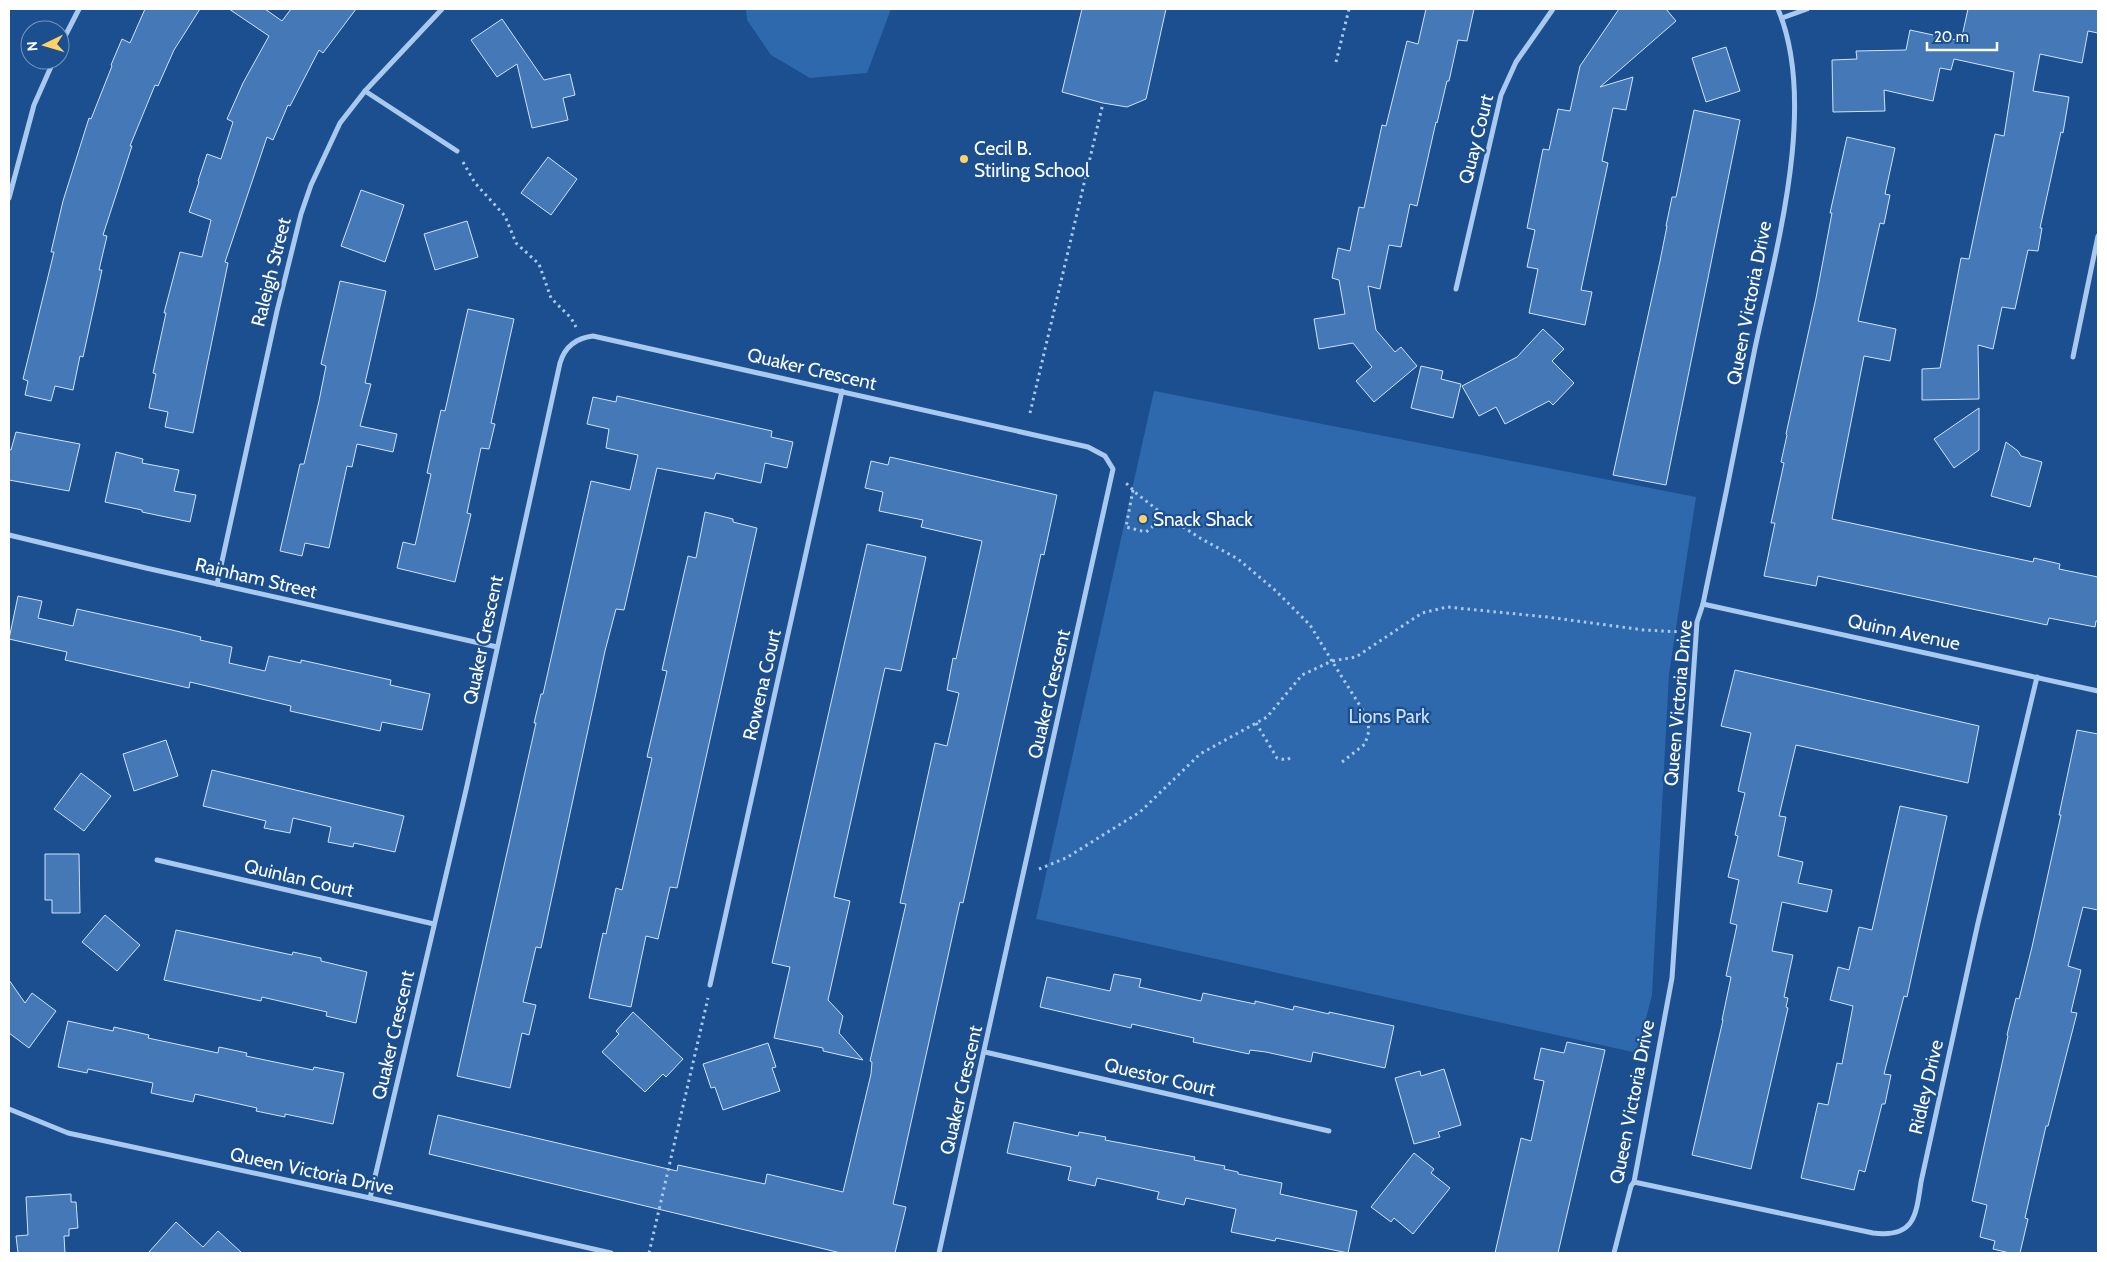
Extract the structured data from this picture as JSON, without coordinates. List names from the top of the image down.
{
  "streets": {
    "street": [
      "Quay Court",
      "Raleigh Street",
      "Queen Victoria Drive",
      "Quaker Crescent",
      "Rainham Street",
      "Quinn Avenue",
      "Rowena Court",
      "Quinlan Court",
      "Questor Court",
      "Ridley Drive"
    ]
  },
  "crossings": [
    ["Raleigh Street", "Rainham Street"],
    ["Queen Victoria Drive", "Quaker Crescent"],
    ["Queen Victoria Drive", "Quinn Avenue"],
    ["Queen Victoria Drive", "Ridley Drive"],
    ["Quaker Crescent", "Rainham Street"],
    ["Quaker Crescent", "Rowena Court"],
    ["Quaker Crescent", "Quinlan Court"],
    ["Quaker Crescent", "Questor Court"],
    ["Quinn Avenue", "Ridley Drive"]
  ],
  "parks": ["Lions Park"],
  "places": ["Cecil B. Stirling School", "Snack Shack"],
  "scale_bar": "20 m",
  "north": "left"
}
